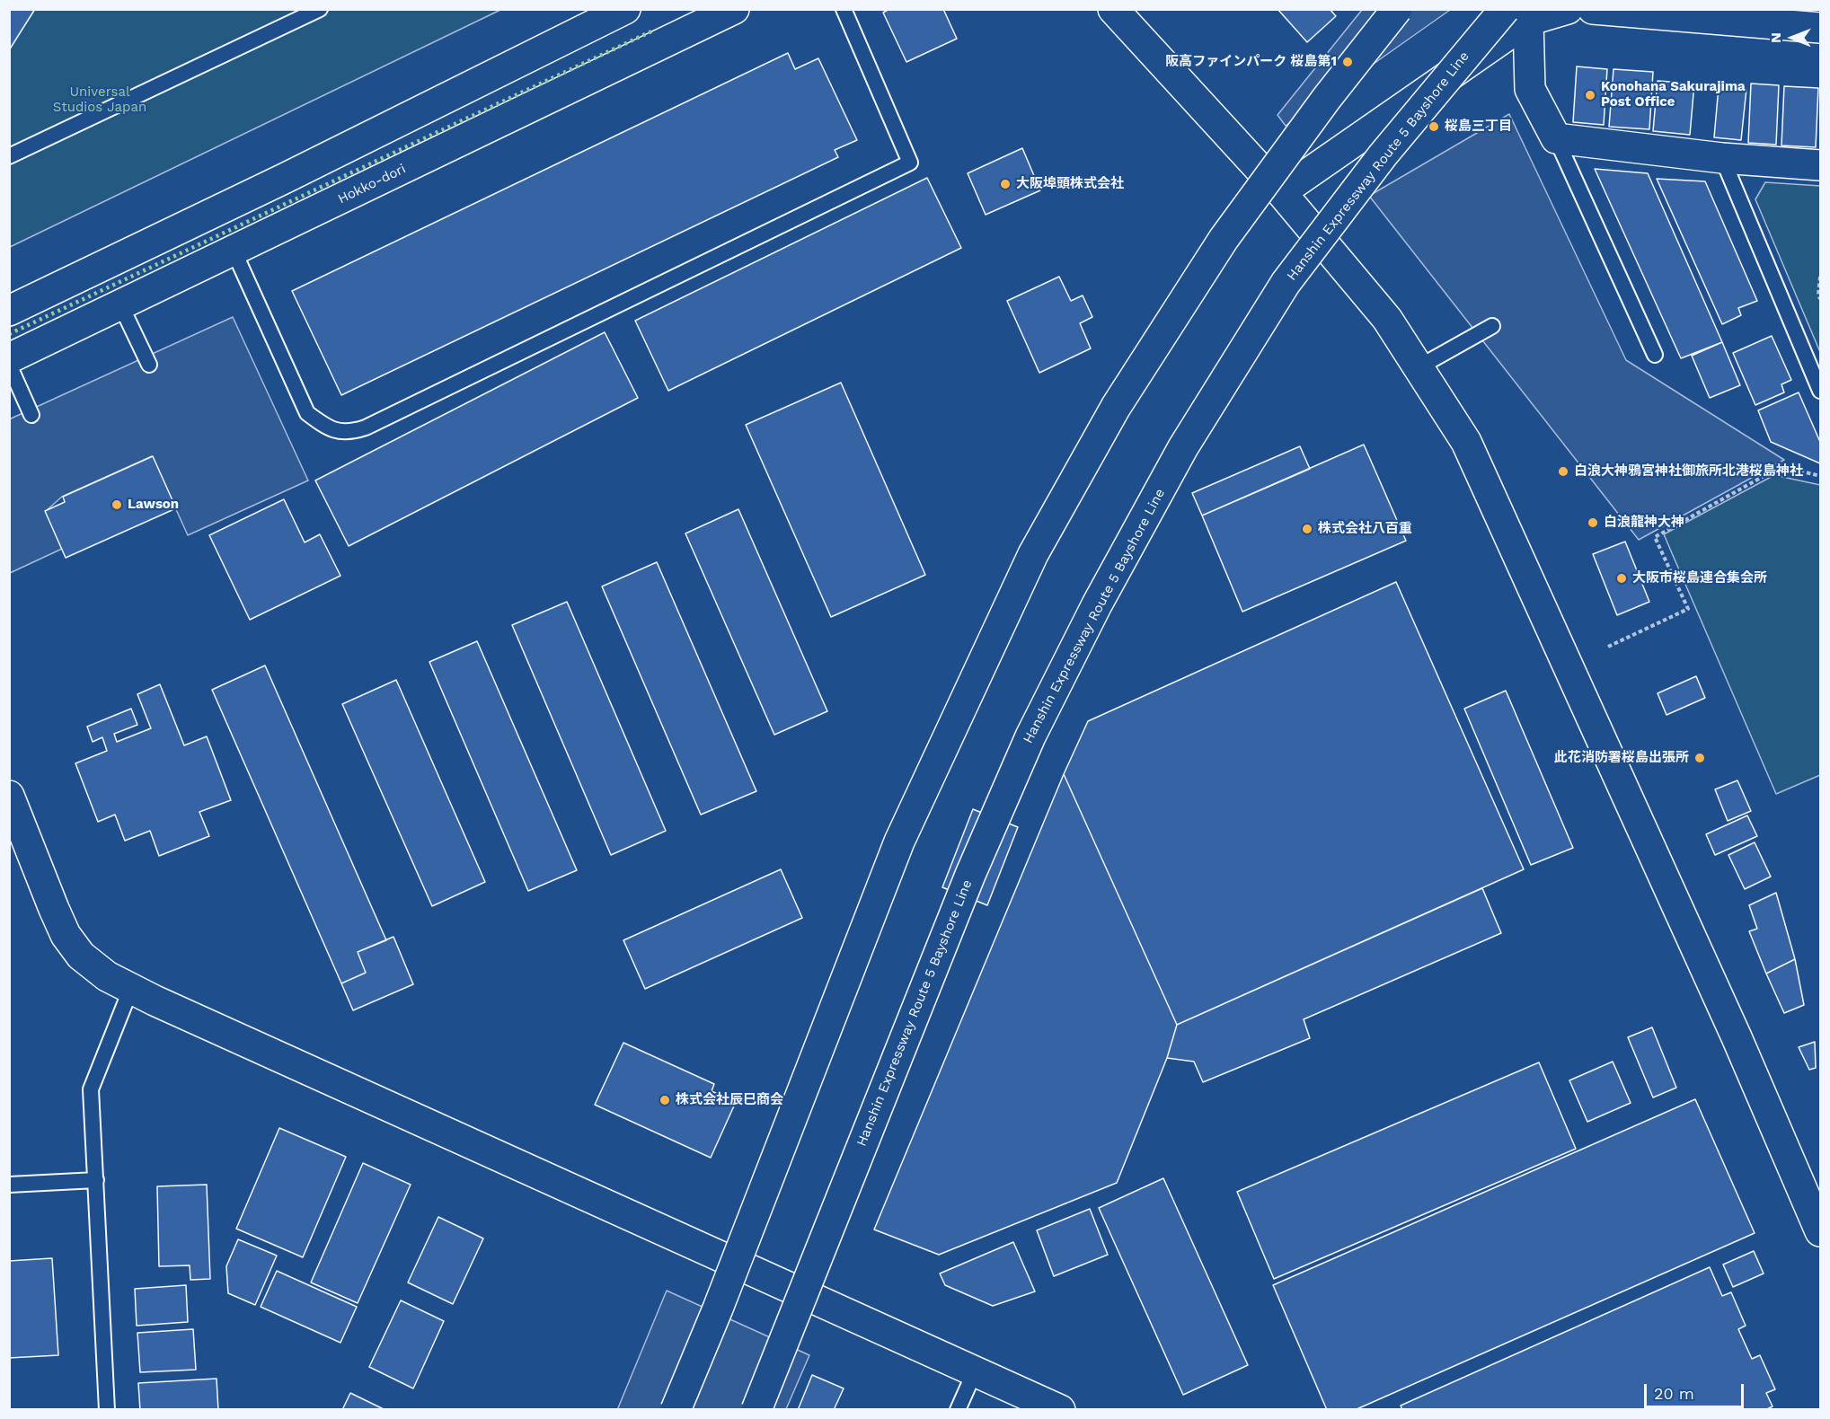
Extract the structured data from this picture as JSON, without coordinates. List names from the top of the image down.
{
  "streets": {
    "main road": ["Hanshin Expressway Route 5 Bayshore Line", "Hokko-dori"]
  },
  "parks": ["Universal Studios Japan"],
  "places": [
    "阪高ファインパーク 桜島第1",
    "Konohana Sakurajima Post Office",
    "桜島三丁目",
    "大阪埠頭株式会社",
    "白浪大神鴉宮神社御旅所北港桜島神社",
    "Lawson",
    "白浪龍神大神",
    "株式会社八百重",
    "大阪市桜島連合集会所",
    "此花消防署桜島出張所",
    "株式会社辰巳商会"
  ],
  "scale_bar": "20 m",
  "north": "left"
}
